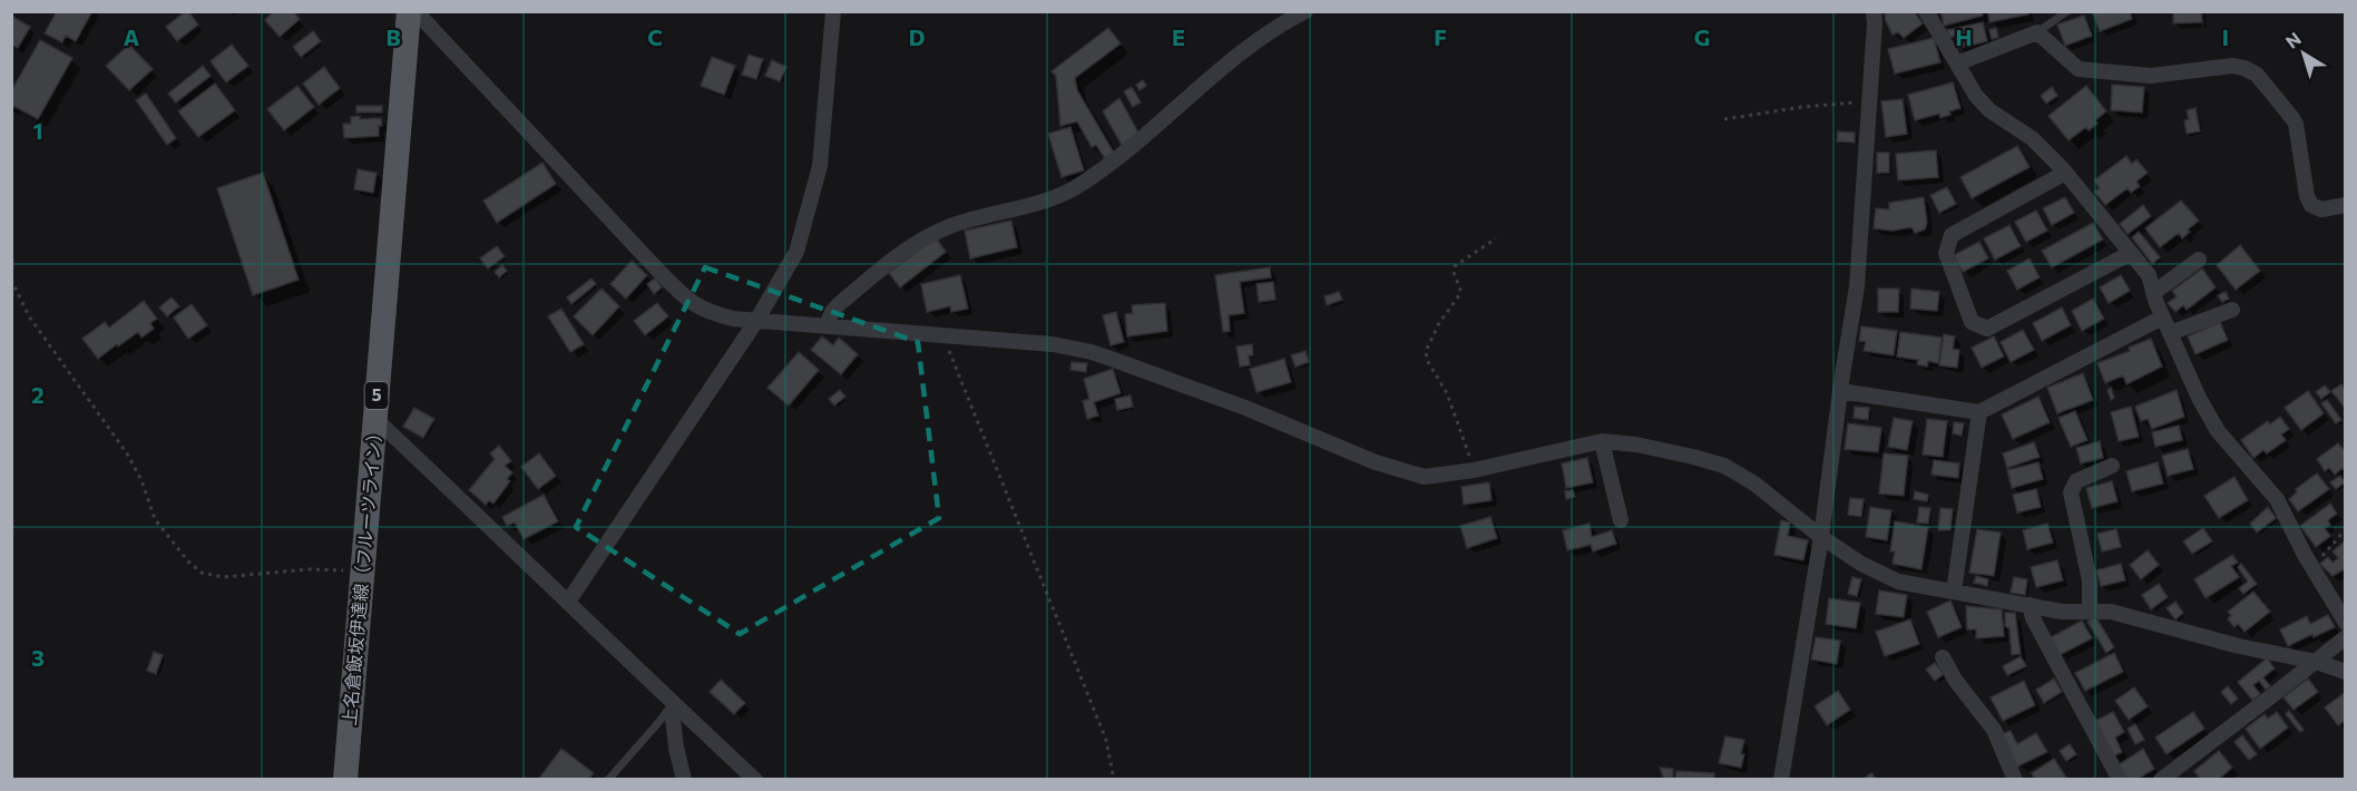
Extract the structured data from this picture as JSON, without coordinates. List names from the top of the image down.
{
  "streets": {
    "main road": ["5", "上名倉飯坂伊達線（フルーツライン）"]
  },
  "north": "top left",
  "grid": {
    "columns": [
      "A",
      "B",
      "C",
      "D",
      "E",
      "F",
      "G",
      "H",
      "I"
    ],
    "rows": ["1", "2", "3"]
  }
}
